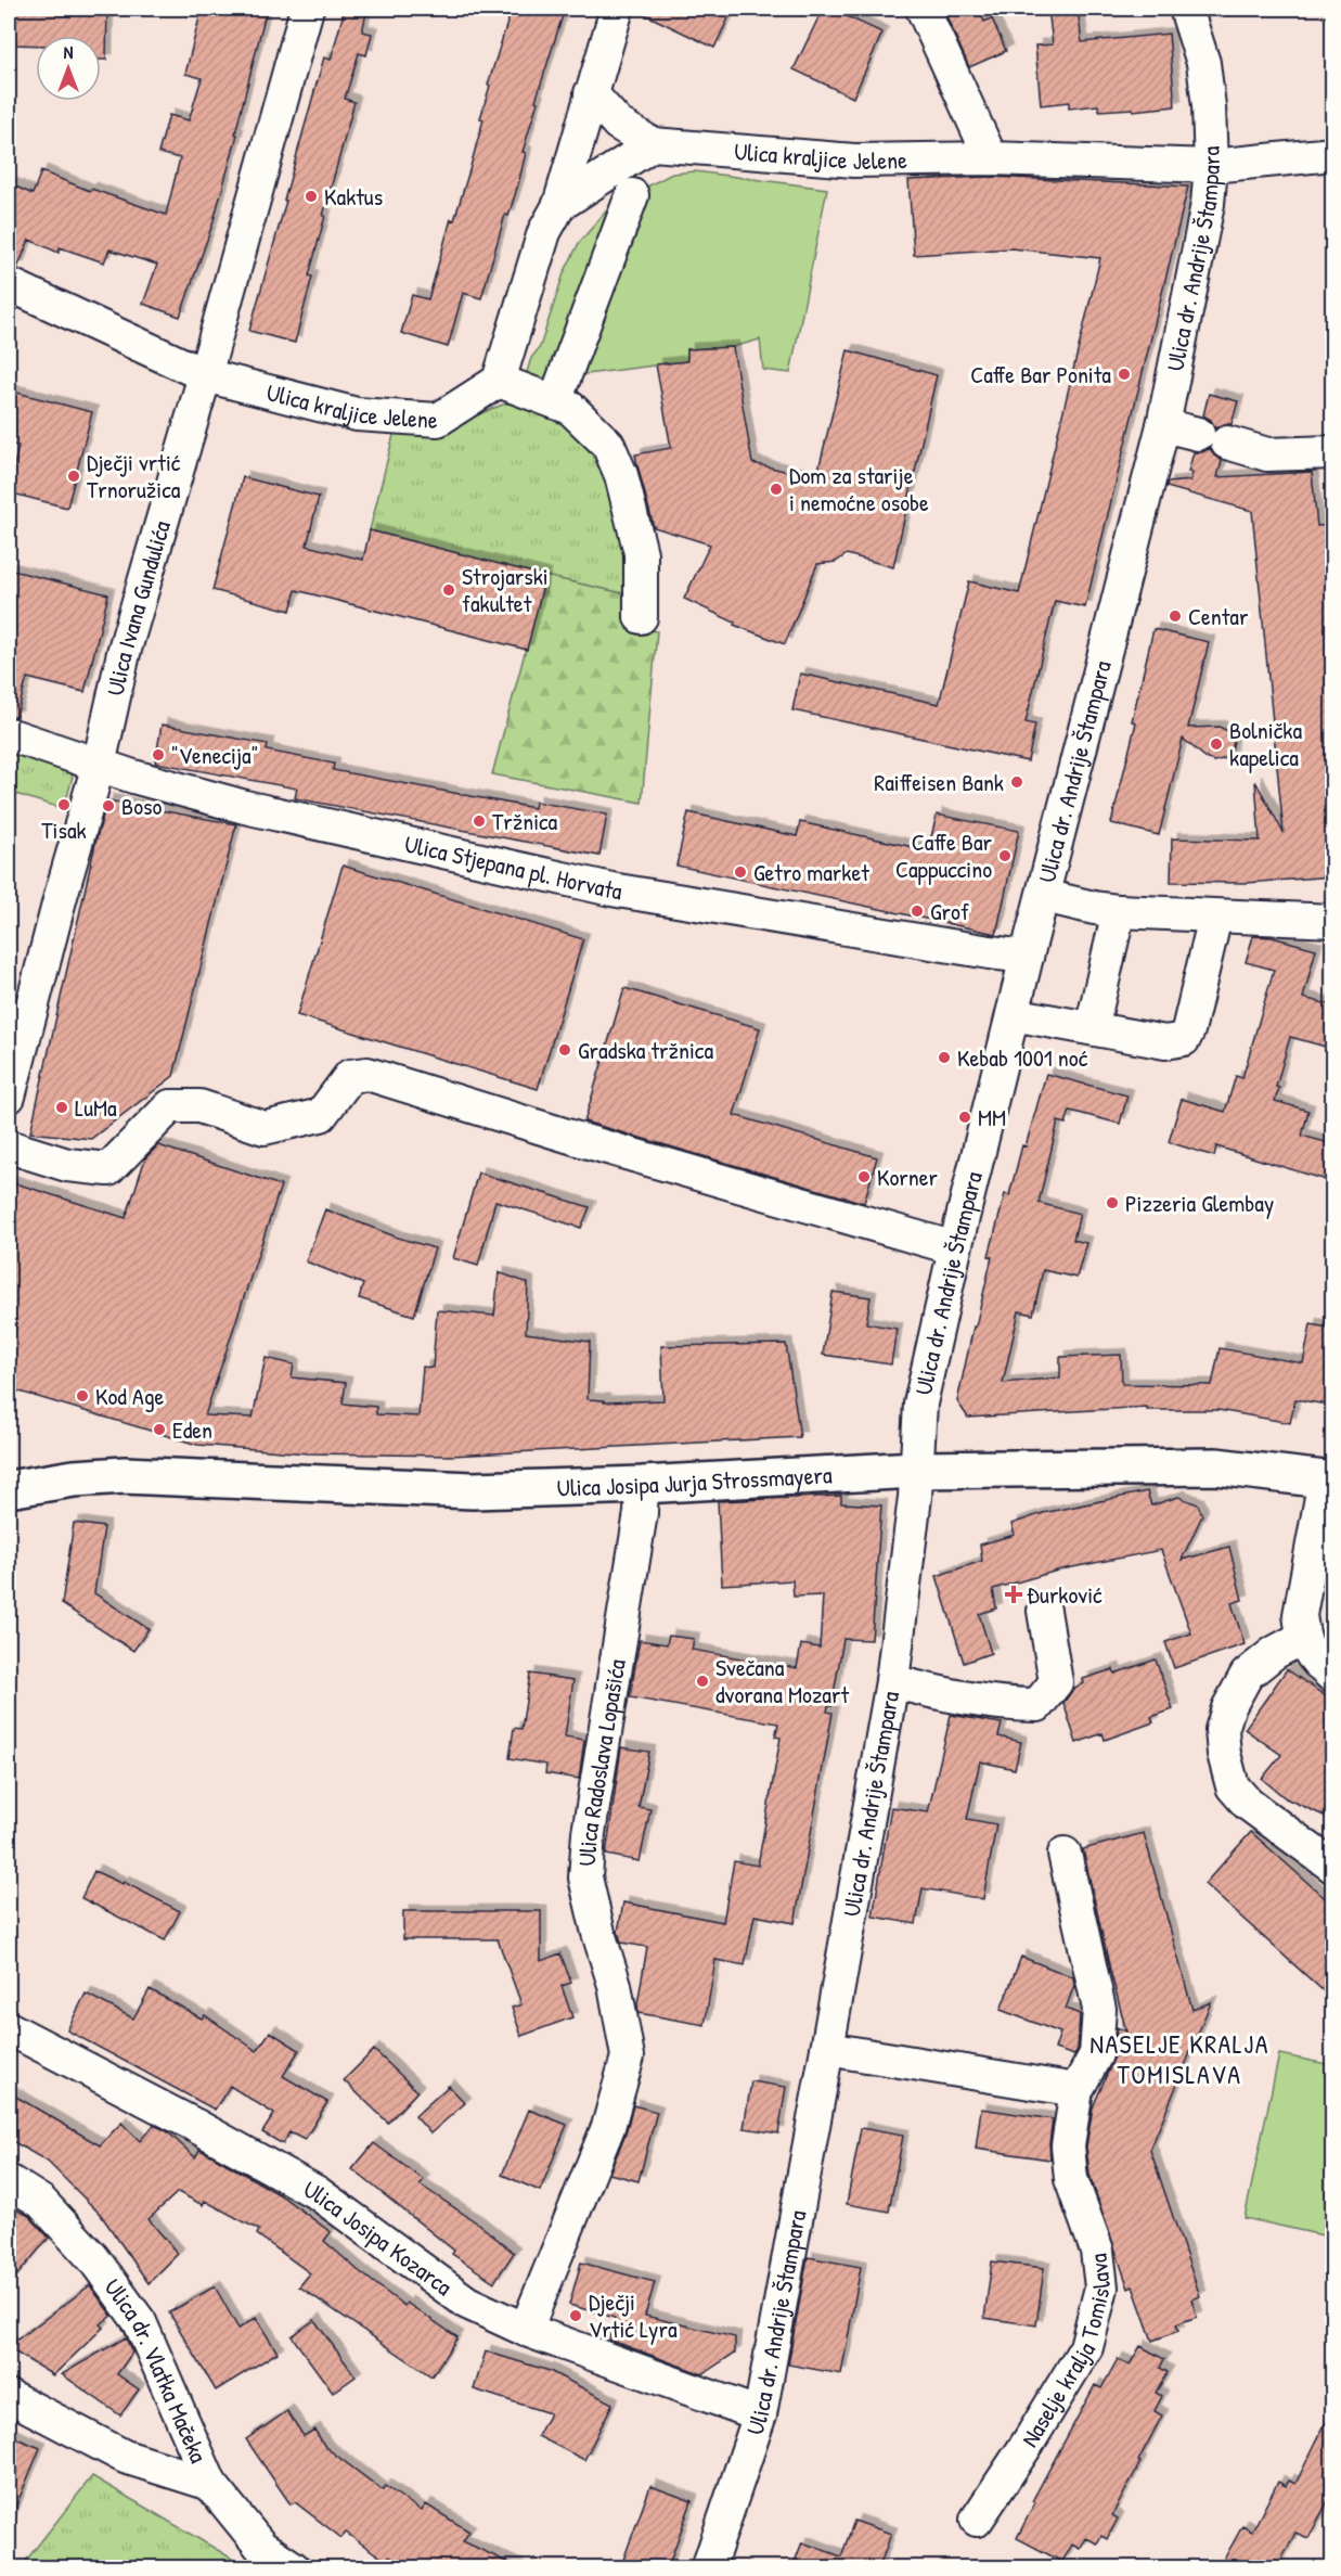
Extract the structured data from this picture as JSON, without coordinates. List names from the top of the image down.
{
  "streets": {
    "main road": ["Ulica Josipa Jurja Strossmayera"],
    "street": [
      "Ulica kraljice Jelene",
      "Ulica dr. Andrije Štampara",
      "Ulica Ivana Gundulića",
      "Ulica Stjepana pl. Horvata",
      "Ulica Radoslava Lopašića",
      "Ulica Josipa Kozarca",
      "Naselje kralja Tomislava",
      "Ulica dr. Vlatka Mačeka"
    ]
  },
  "crossings": [
    ["Ulica kraljice Jelene", "Ulica dr. Andrije Štampara"],
    ["Ulica kraljice Jelene", "Ulica Ivana Gundulića"],
    ["Ulica dr. Andrije Štampara", "Ulica Stjepana pl. Horvata"],
    ["Ulica dr. Andrije Štampara", "Ulica Josipa Jurja Strossmayera"],
    ["Ulica dr. Andrije Štampara", "Ulica Josipa Kozarca"],
    ["Ulica Ivana Gundulića", "Ulica Stjepana pl. Horvata"],
    ["Ulica Josipa Jurja Strossmayera", "Ulica Radoslava Lopašića"],
    ["Ulica Radoslava Lopašića", "Ulica Josipa Kozarca"]
  ],
  "districts": ["NASELJE KRALJA TOMISLAVA"],
  "places": {
    "other": [
      "Kaktus",
      "Caffe Bar Ponita",
      "Dječji vrtić Trnoružica",
      "Dom za starije i nemoćne osobe",
      "Strojarski fakultet",
      "Centar",
      "Bolnička kapelica",
      "\"Venecija\"",
      "Raiffeisen Bank",
      "Tisak",
      "Boso",
      "Tržnica",
      "Caffe Bar Cappuccino",
      "Getro market",
      "Grof",
      "Gradska tržnica",
      "Kebab 1001 noć",
      "LuMa",
      "MM",
      "Korner",
      "Pizzeria Glembay",
      "Kod Age",
      "Eden",
      "Svečana dvorana Mozart",
      "Dječji Vrtić Lyra"
    ],
    "health": ["Đurković"]
  },
  "north": "top"
}
